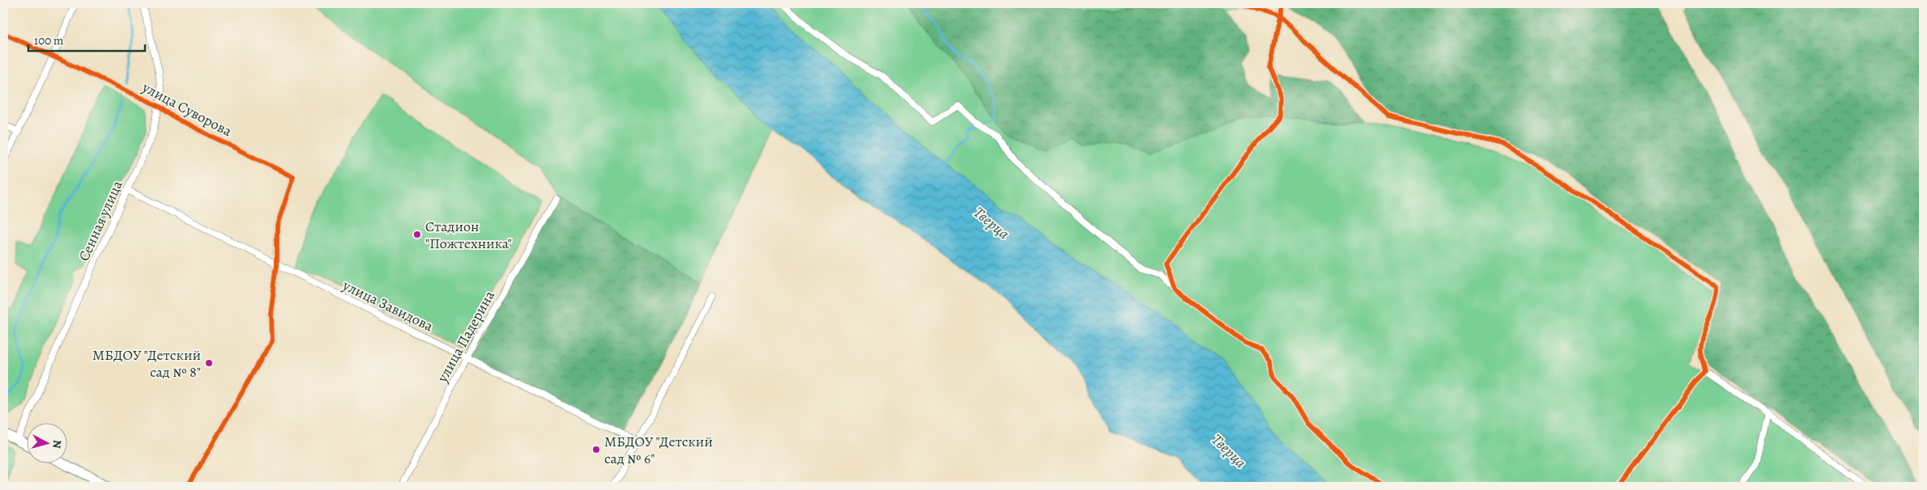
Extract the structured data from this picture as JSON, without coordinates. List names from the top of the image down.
{
  "streets": {
    "street": [
      "улица Суворова",
      "Сенная улица",
      "улица Завидова",
      "улица Падерина"
    ]
  },
  "crossings": [
    ["улица Суворова", "Сенная улица"],
    ["улица Суворова", "улица Завидова"],
    ["Сенная улица", "улица Завидова"],
    ["улица Завидова", "улица Падерина"]
  ],
  "water": ["Тверца"],
  "places": ["Стадион \"Пожтехника\"", "МБДОУ \"Детский сад № 8\"", "МБДОУ \"Детский сад № 6\""],
  "scale_bar": "100 m",
  "north": "right"
}
